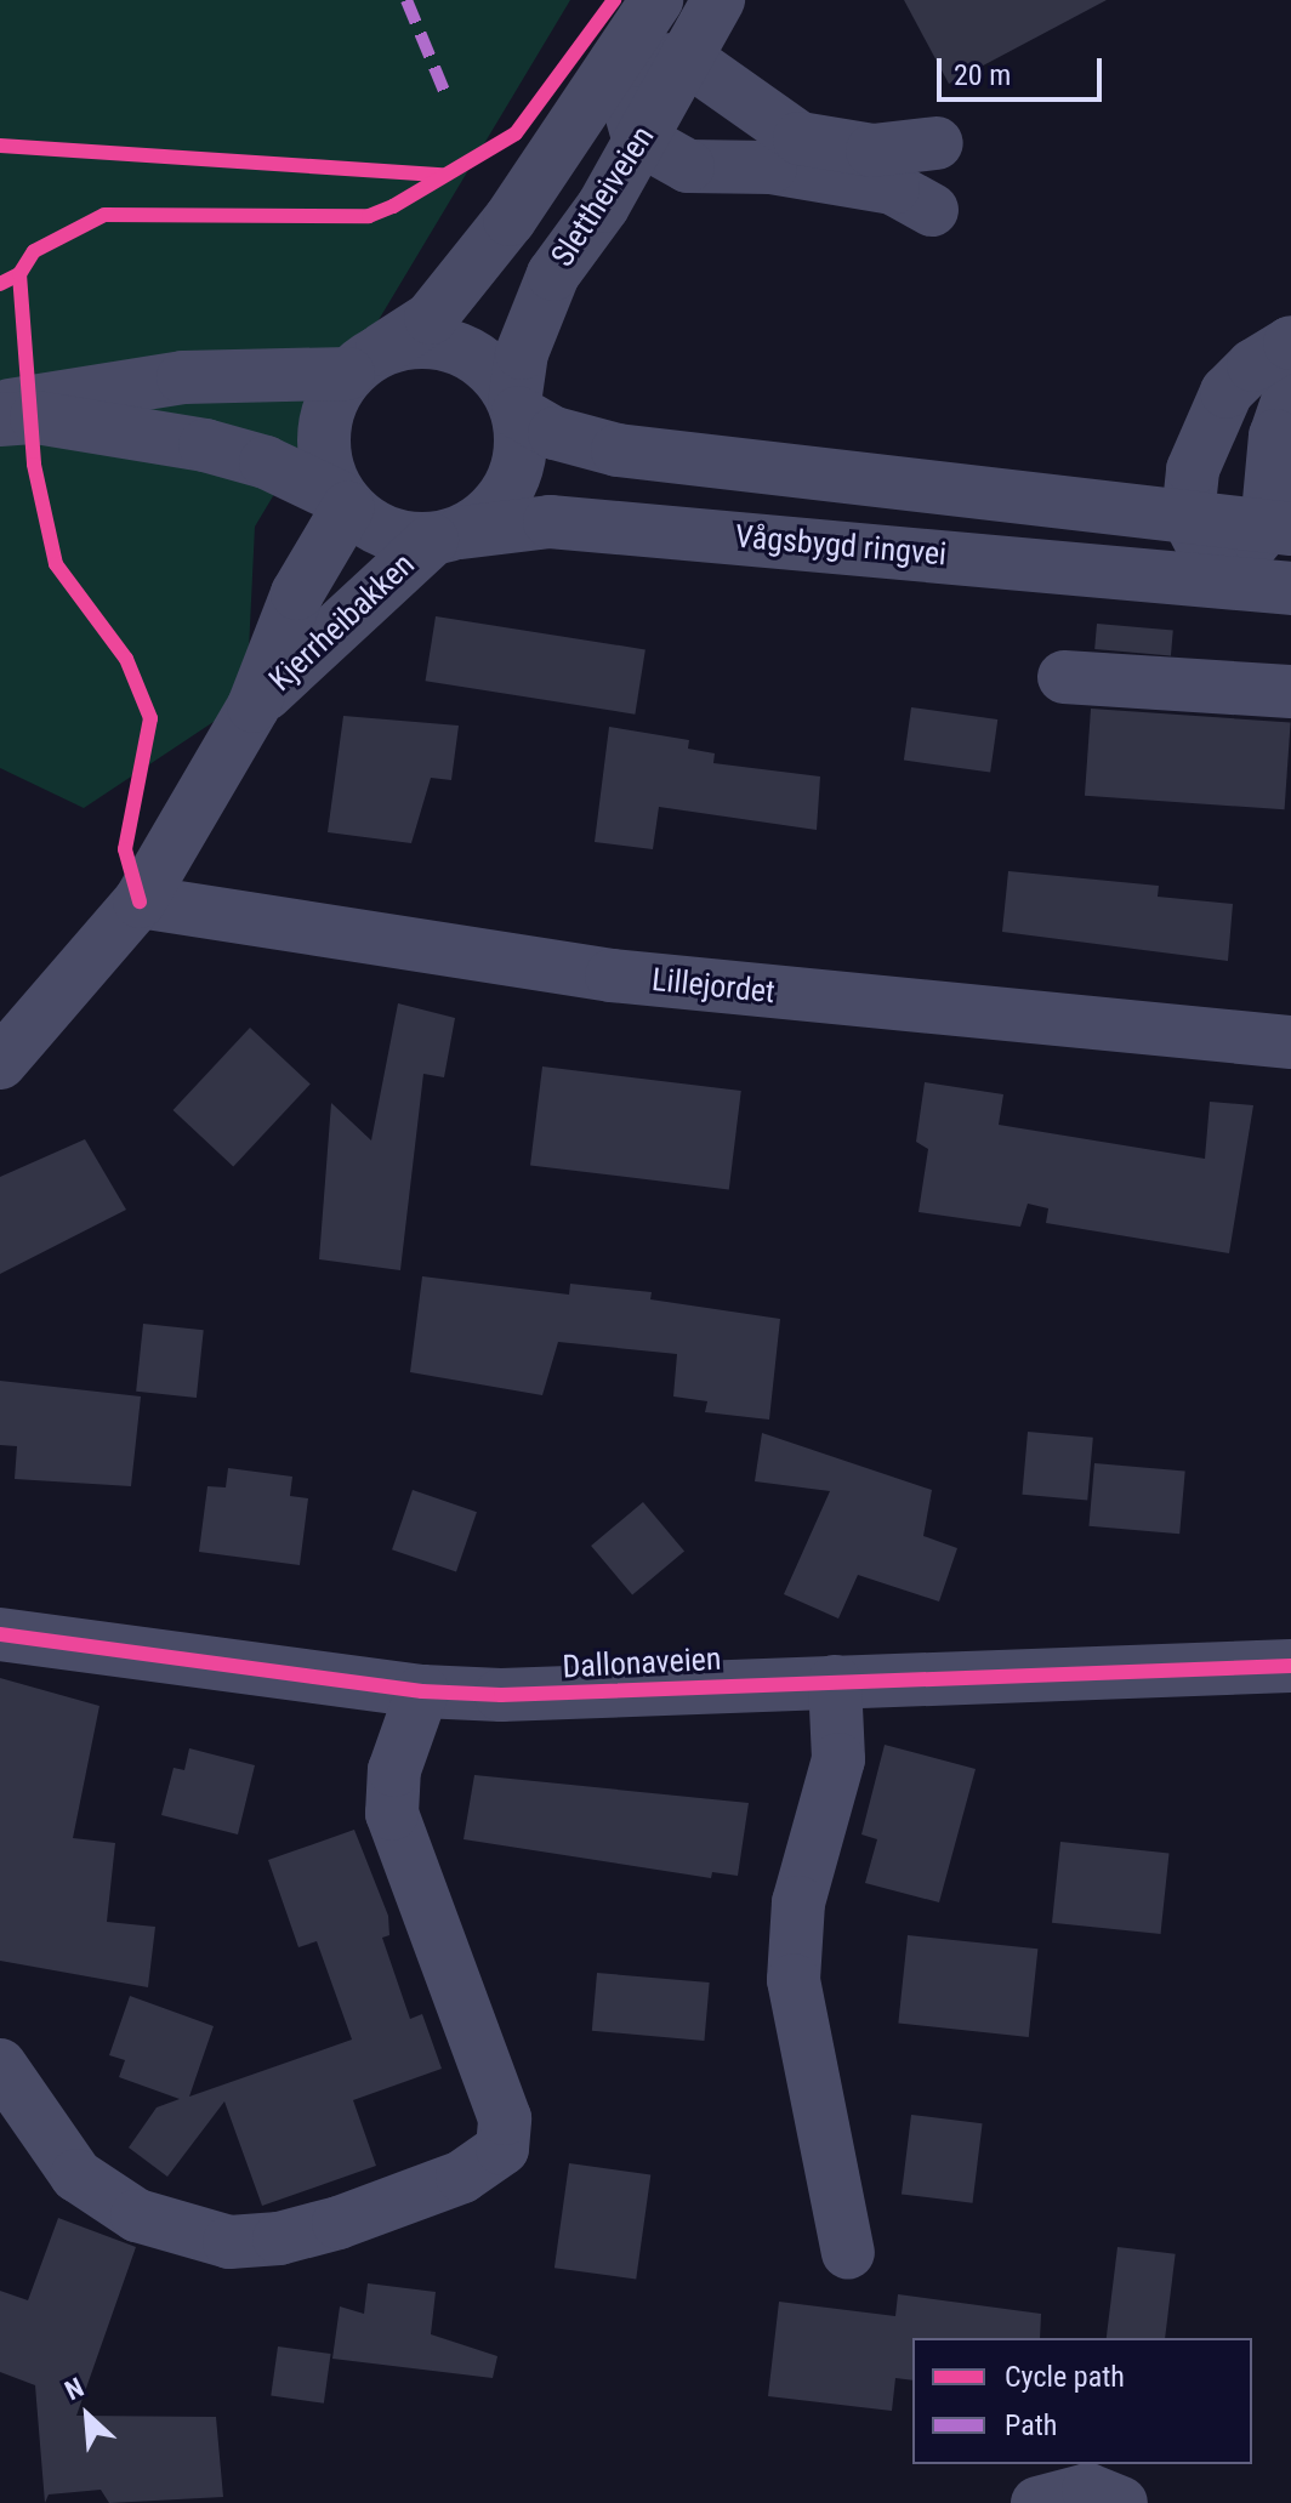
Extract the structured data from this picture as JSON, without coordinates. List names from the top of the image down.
{
  "streets": {
    "street": [
      "Slettheiveien",
      "Vågsbygd ringvei",
      "Kjerrheibakken",
      "Lillejordet",
      "Dallonaveien"
    ]
  },
  "crossings": [
    ["Slettheiveien", "Vågsbygd ringvei"],
    ["Slettheiveien", "Kjerrheibakken"],
    ["Vågsbygd ringvei", "Kjerrheibakken"],
    ["Kjerrheibakken", "Lillejordet"]
  ],
  "legend": ["Cycle path", "Path"],
  "scale_bar": "20 m",
  "north": "top left"
}
